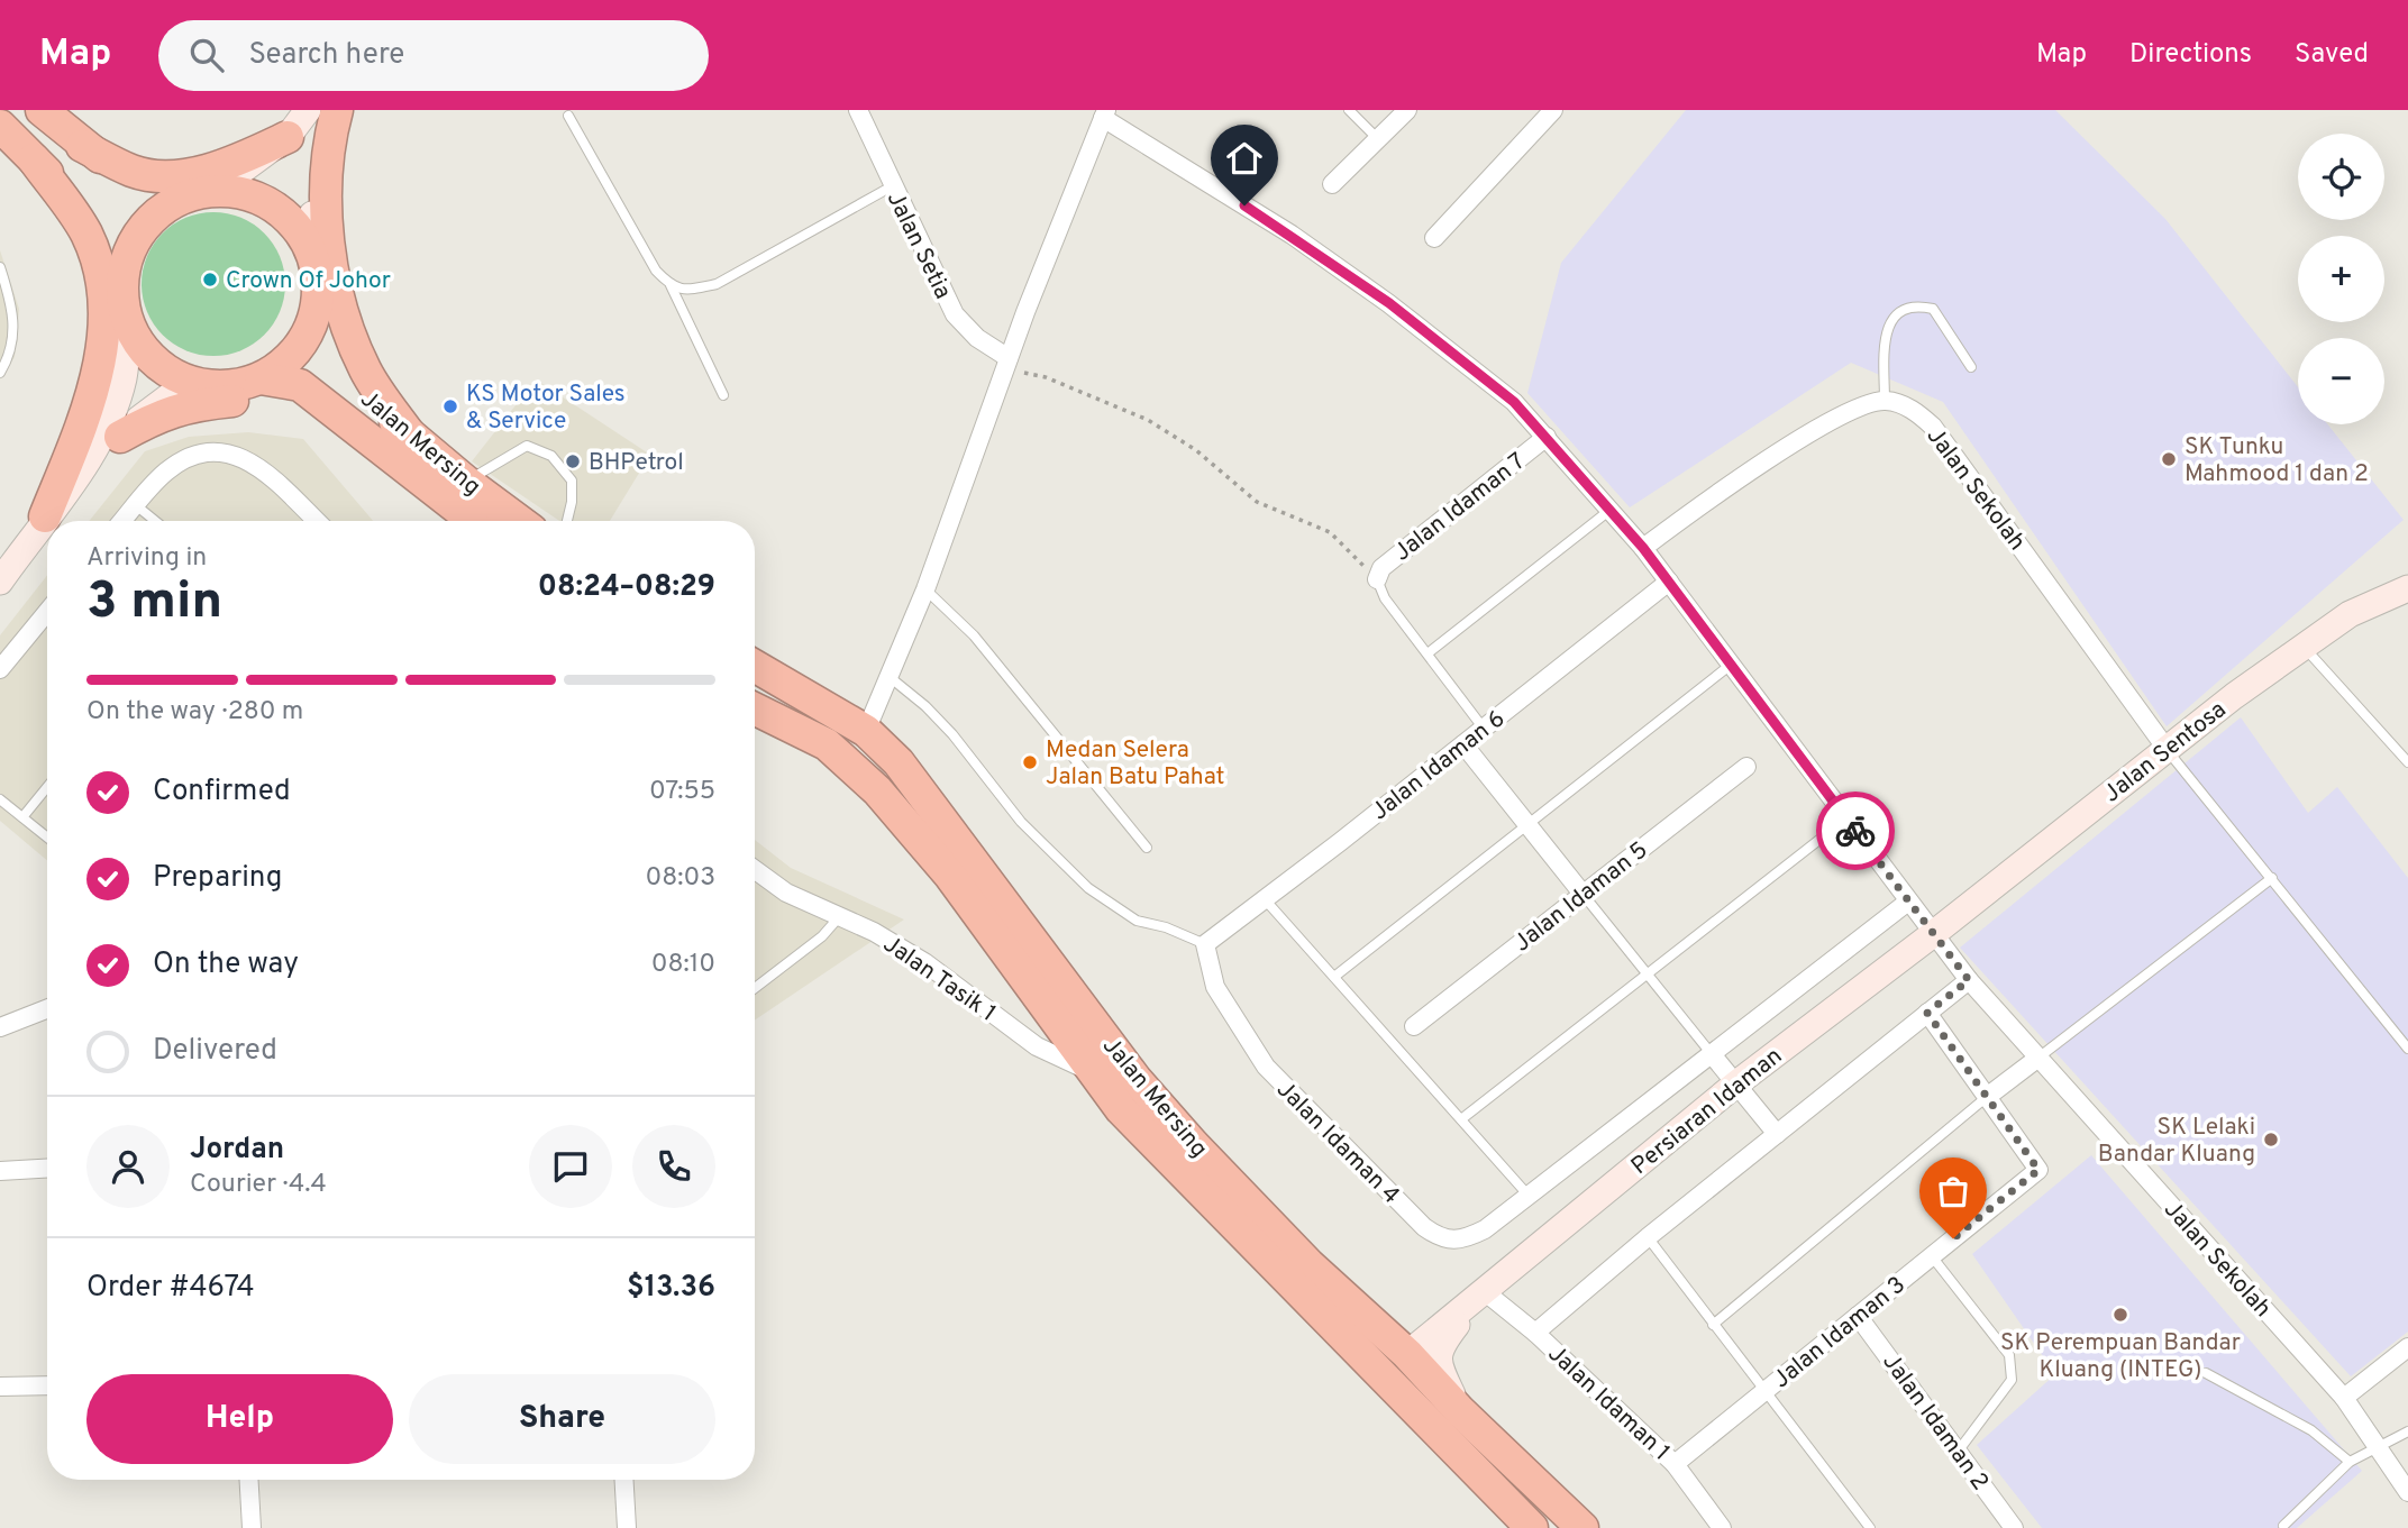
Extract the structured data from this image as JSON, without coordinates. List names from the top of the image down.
{
  "streets": {
    "highway": ["Jalan Mersing"],
    "street": [
      "Jalan Setia",
      "Jalan Sekolah",
      "Jalan Idaman 7",
      "Jalan Sentosa",
      "Jalan Idaman 6",
      "Jalan Idaman 5",
      "Jalan Tasik 1",
      "Persiaran Idaman",
      "Jalan Idaman 4",
      "Jalan Idaman 3",
      "Jalan Idaman 1",
      "Jalan Idaman 2"
    ]
  },
  "crossings": [
    ["Jalan Mersing", "Persiaran Idaman"],
    ["Jalan Sekolah", "Jalan Idaman 7"],
    ["Jalan Sekolah", "Jalan Sentosa"],
    ["Jalan Sekolah", "Jalan Idaman 6"],
    ["Jalan Sekolah", "Persiaran Idaman"],
    ["Jalan Sekolah", "Jalan Idaman 4"],
    ["Jalan Sentosa", "Persiaran Idaman"],
    ["Jalan Idaman 6", "Jalan Idaman 4"],
    ["Persiaran Idaman", "Jalan Idaman 1"],
    ["Jalan Idaman 3", "Jalan Idaman 1"],
    ["Jalan Idaman 3", "Jalan Idaman 2"]
  ],
  "places": [
    "Crown Of Johor",
    "KS Motor Sales & Service",
    "SK Tunku Mahmood 1 dan 2",
    "BHPetrol",
    "Medan Selera Jalan Batu Pahat",
    "SK Lelaki Bandar Kluang",
    "SK Perempuan Bandar Kluang (INTEG)"
  ],
  "page": {
    "header": "Map",
    "search": "Search here",
    "nav": ["Map", "Directions", "Saved"],
    "map_buttons": ["+", "−"],
    "heading": ["3 min", "Arriving in", "08:24–08:29"],
    "panel": [
      "Jordan",
      "Courier · 4.4",
      "Order #4674",
      "$13.36"
    ],
    "bar": "On the way · 280 m",
    "list": [
      ["Confirmed", "07:55"],
      ["Preparing", "08:03"],
      ["On the way", "08:10"],
      "Delivered"
    ],
    "buttons": ["Help", "Share"]
  }
}
